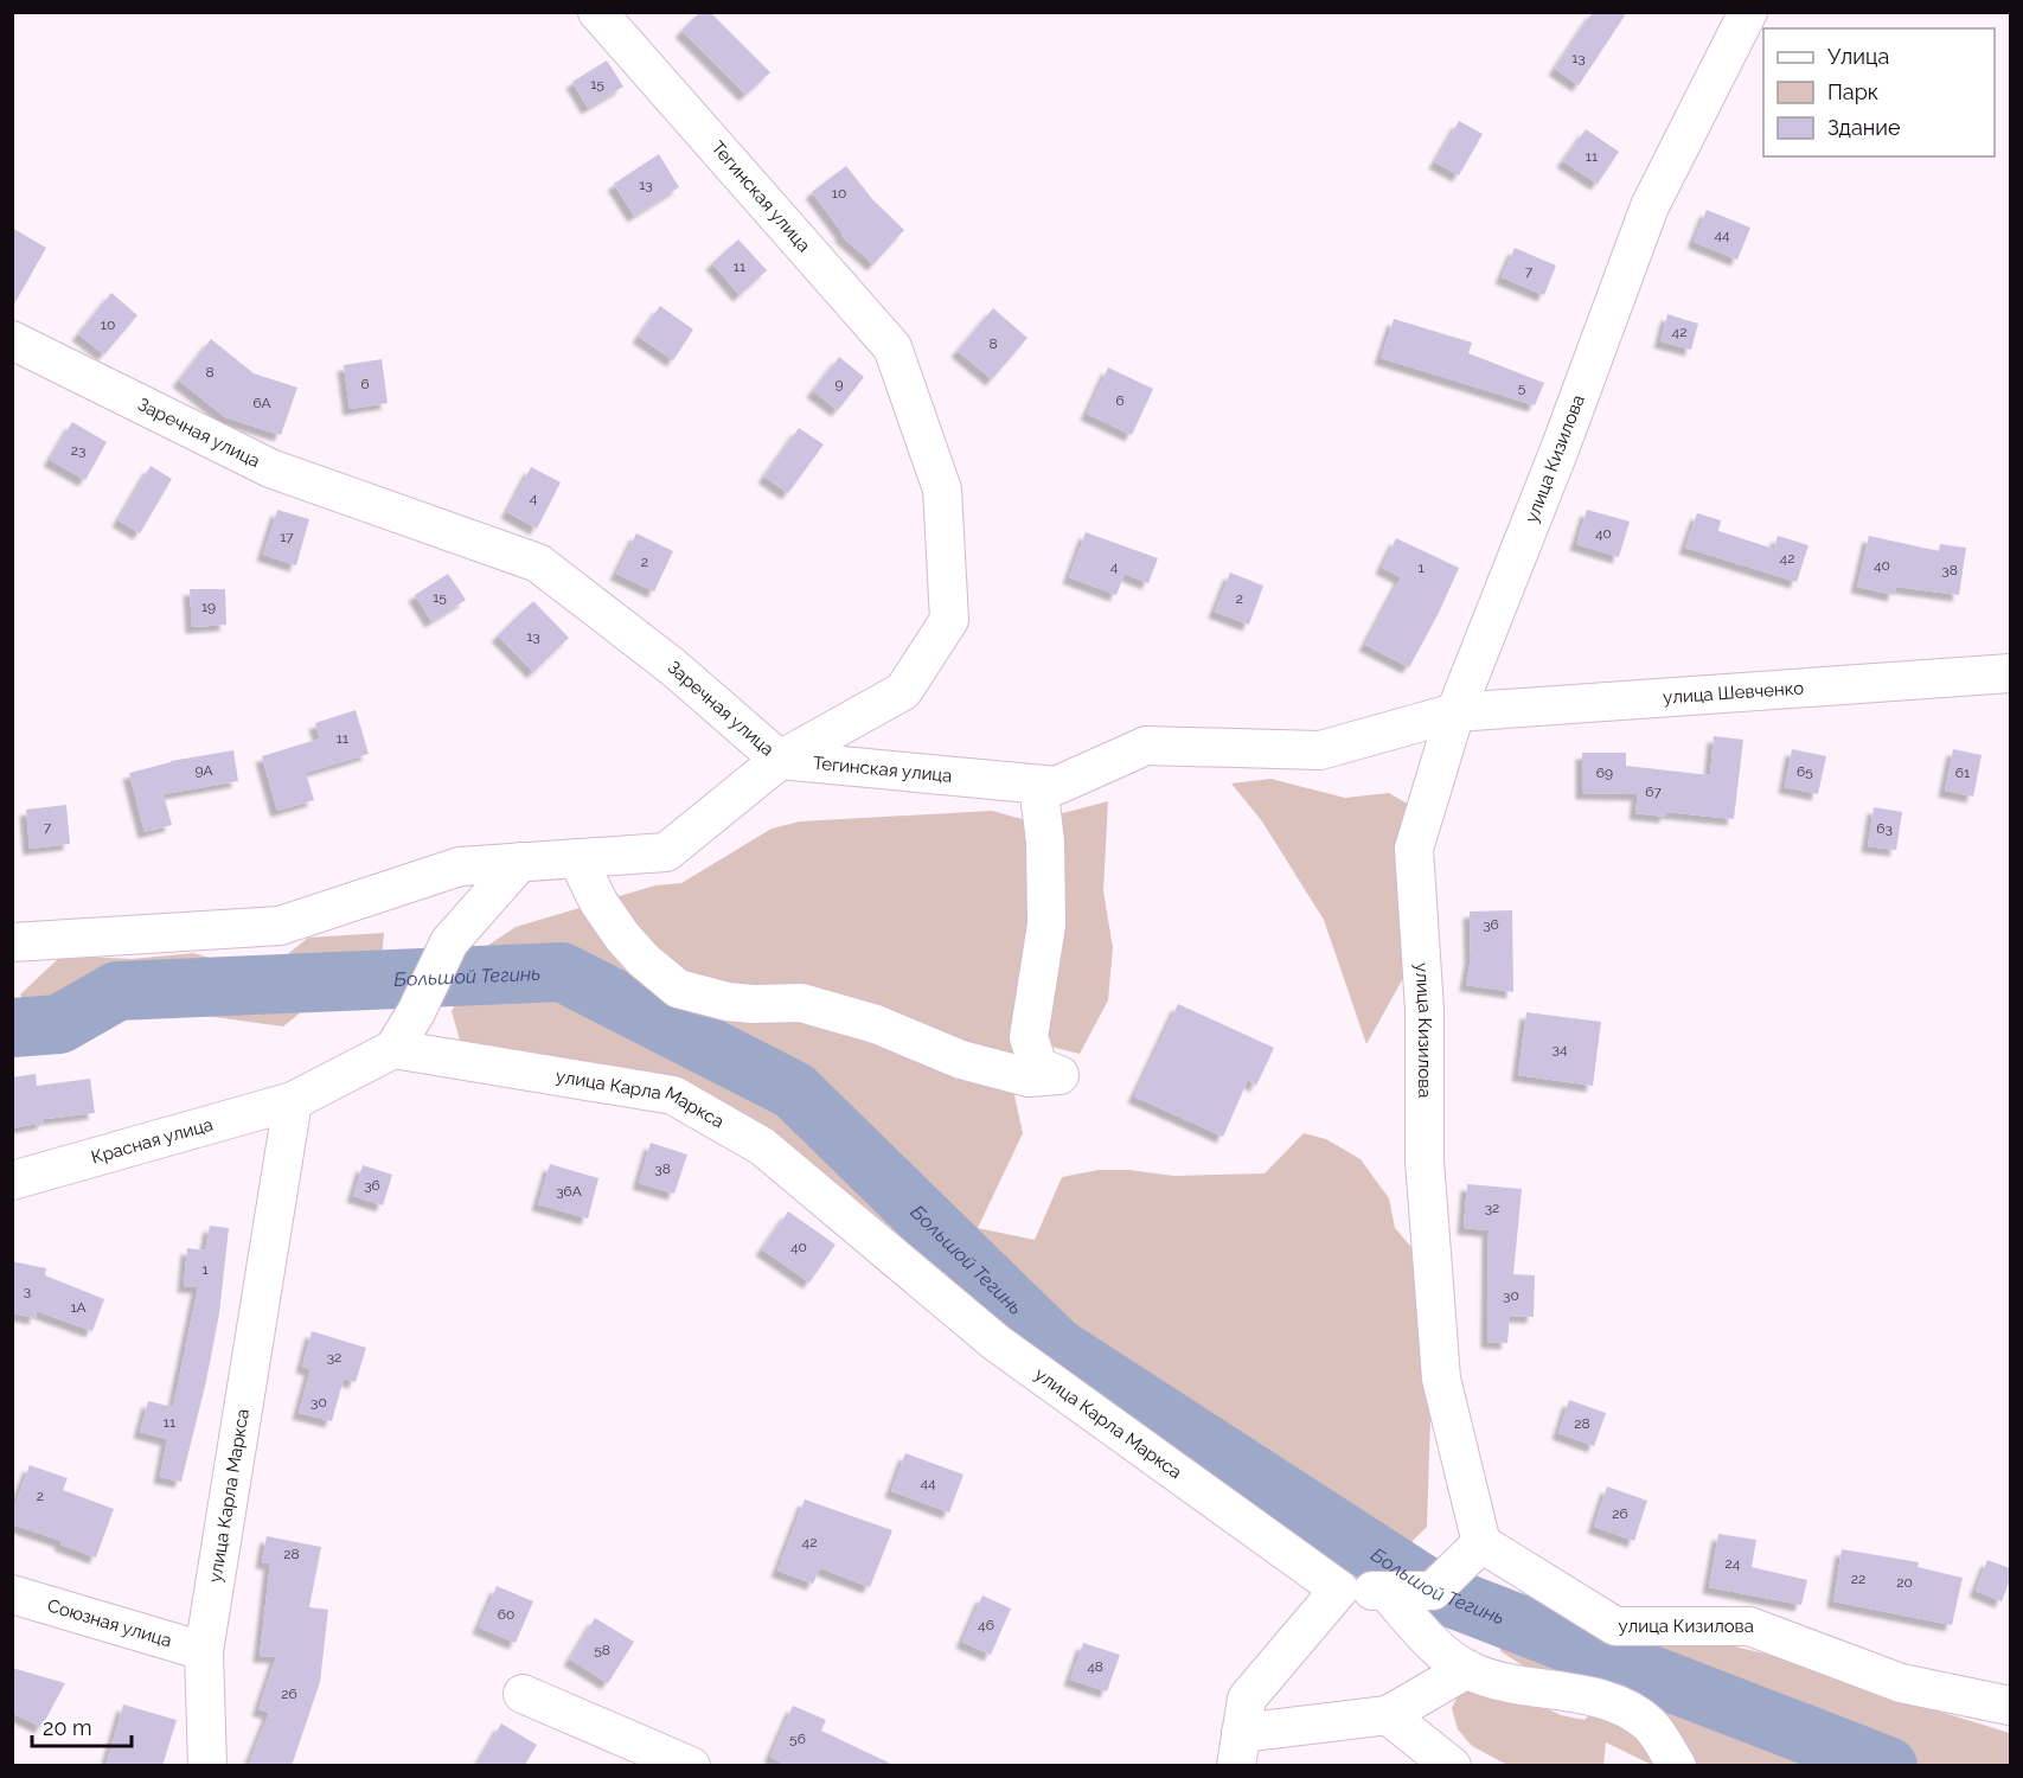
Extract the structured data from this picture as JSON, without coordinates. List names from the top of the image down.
{
  "streets": {
    "street": [
      "Тегинская улица",
      "Заречная улица",
      "улица Кизилова",
      "улица Шевченко",
      "улица Карла Маркса",
      "Красная улица",
      "Союзная улица"
    ]
  },
  "crossings": [
    ["Тегинская улица", "Заречная улица"],
    ["Тегинская улица", "улица Кизилова"],
    ["Тегинская улица", "улица Шевченко"],
    ["улица Кизилова", "улица Шевченко"],
    ["улица Карла Маркса", "Красная улица"],
    ["улица Карла Маркса", "Союзная улица"]
  ],
  "water": ["Большой Тегинь"],
  "house_numbers": [
    "13",
    "15",
    "11",
    "13",
    "10",
    "44",
    "11",
    "7",
    "10",
    "42",
    "8",
    "8",
    "6",
    "9",
    "5",
    "6",
    "6А",
    "23",
    "4",
    "40",
    "17",
    "42",
    "2",
    "40",
    "4",
    "1",
    "38",
    "15",
    "2",
    "19",
    "13",
    "11",
    "9А",
    "65",
    "69",
    "61",
    "67",
    "7",
    "63",
    "36",
    "34",
    "38",
    "36",
    "36А",
    "32",
    "40",
    "1",
    "3",
    "30",
    "1А",
    "32",
    "30",
    "11",
    "28",
    "44",
    "2",
    "26",
    "42",
    "28",
    "24",
    "22",
    "20",
    "60",
    "46",
    "58",
    "48",
    "26",
    "56"
  ],
  "legend": ["Улица", "Парк", "Здание"],
  "scale_bar": "20 m"
}
